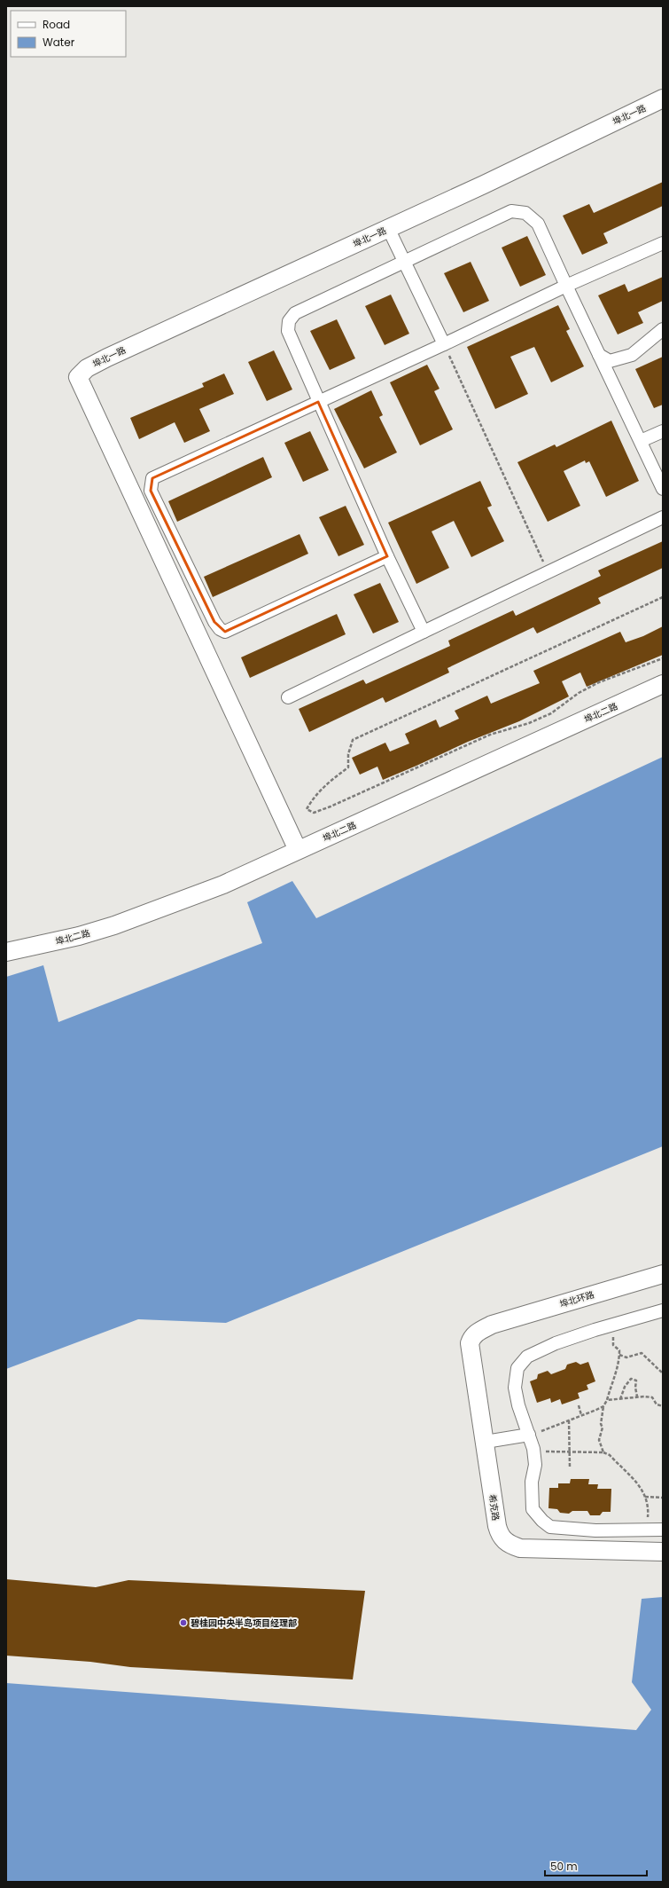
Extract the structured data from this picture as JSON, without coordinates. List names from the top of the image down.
{
  "streets": {
    "street": [
      "埠北一路",
      "埠北二路",
      "埠北环路",
      "希克路"
    ]
  },
  "crossings": [
    ["埠北一路", "埠北二路"],
    ["埠北环路", "希克路"]
  ],
  "places": ["碧桂园中央半岛项目经理部"],
  "legend": ["Road", "Water"],
  "scale_bar": "50 m"
}
